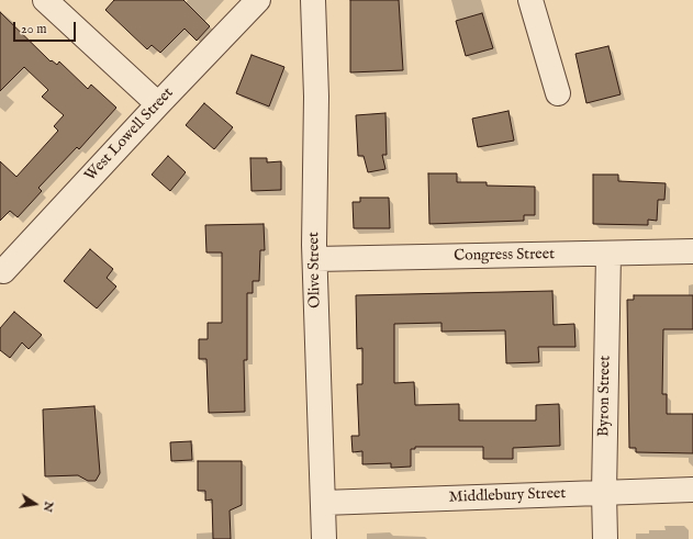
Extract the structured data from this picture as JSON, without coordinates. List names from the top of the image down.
{
  "streets": {
    "street": [
      "West Lowell Street",
      "Congress Street",
      "Olive Street",
      "Byron Street",
      "Middlebury Street"
    ]
  },
  "crossings": [
    ["Congress Street", "Olive Street"],
    ["Congress Street", "Byron Street"],
    ["Olive Street", "Middlebury Street"],
    ["Byron Street", "Middlebury Street"]
  ],
  "scale_bar": "20 m",
  "north": "right"
}
